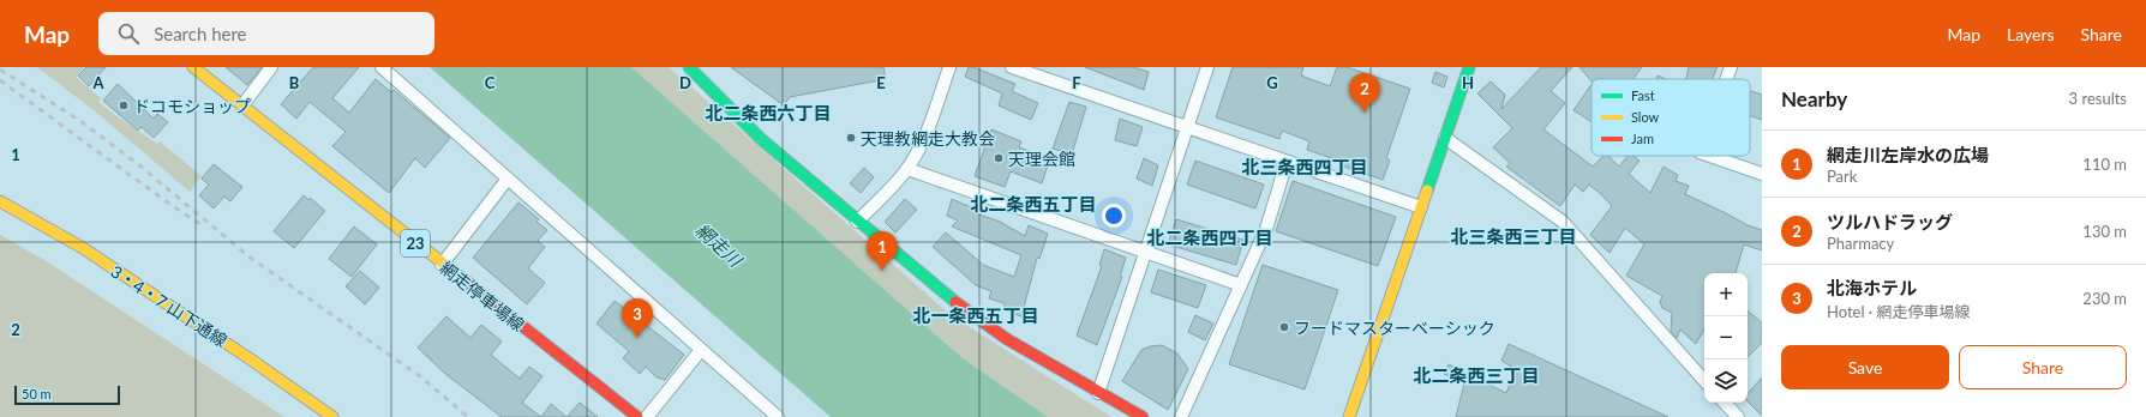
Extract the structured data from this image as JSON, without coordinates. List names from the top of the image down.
{
  "streets": {
    "street": ["23", "網走停車場線", "3・4・7 山下通線"]
  },
  "districts": [
    "北二条西六丁目",
    "北三条西四丁目",
    "北二条西五丁目",
    "北三条西三丁目",
    "北二条西四丁目",
    "北一条西五丁目",
    "北二条西三丁目"
  ],
  "water": ["網走川"],
  "places": [
    "ドコモショップ",
    "天理教網走大教会",
    "天理会館",
    "フードマスターベーシック"
  ],
  "legend": ["Fast", "Slow", "Jam"],
  "scale_bar": "50 m",
  "page": {
    "header": "Map",
    "search": "Search here",
    "nav": ["Map", "Layers", "Share"],
    "heading": ["Nearby", "3 results"],
    "pins": ["2", "1", "3"],
    "list": [
      {
        "mark": "1",
        "name": "網走川左岸水の広場",
        "note": "Park",
        "value": "110 m"
      },
      {
        "mark": "2",
        "name": "ツルハドラッグ",
        "note": "Pharmacy",
        "value": "130 m"
      },
      {
        "mark": "3",
        "name": "北海ホテル",
        "note": "Hotel · 網走停車場線",
        "value": "230 m"
      }
    ],
    "map_buttons": ["+", "−"],
    "buttons": ["Save", "Share"],
    "scale": "50 m"
  },
  "grid": {
    "columns": [
      "A",
      "B",
      "C",
      "D",
      "E",
      "F",
      "G",
      "H"
    ],
    "rows": ["1", "2"]
  }
}
